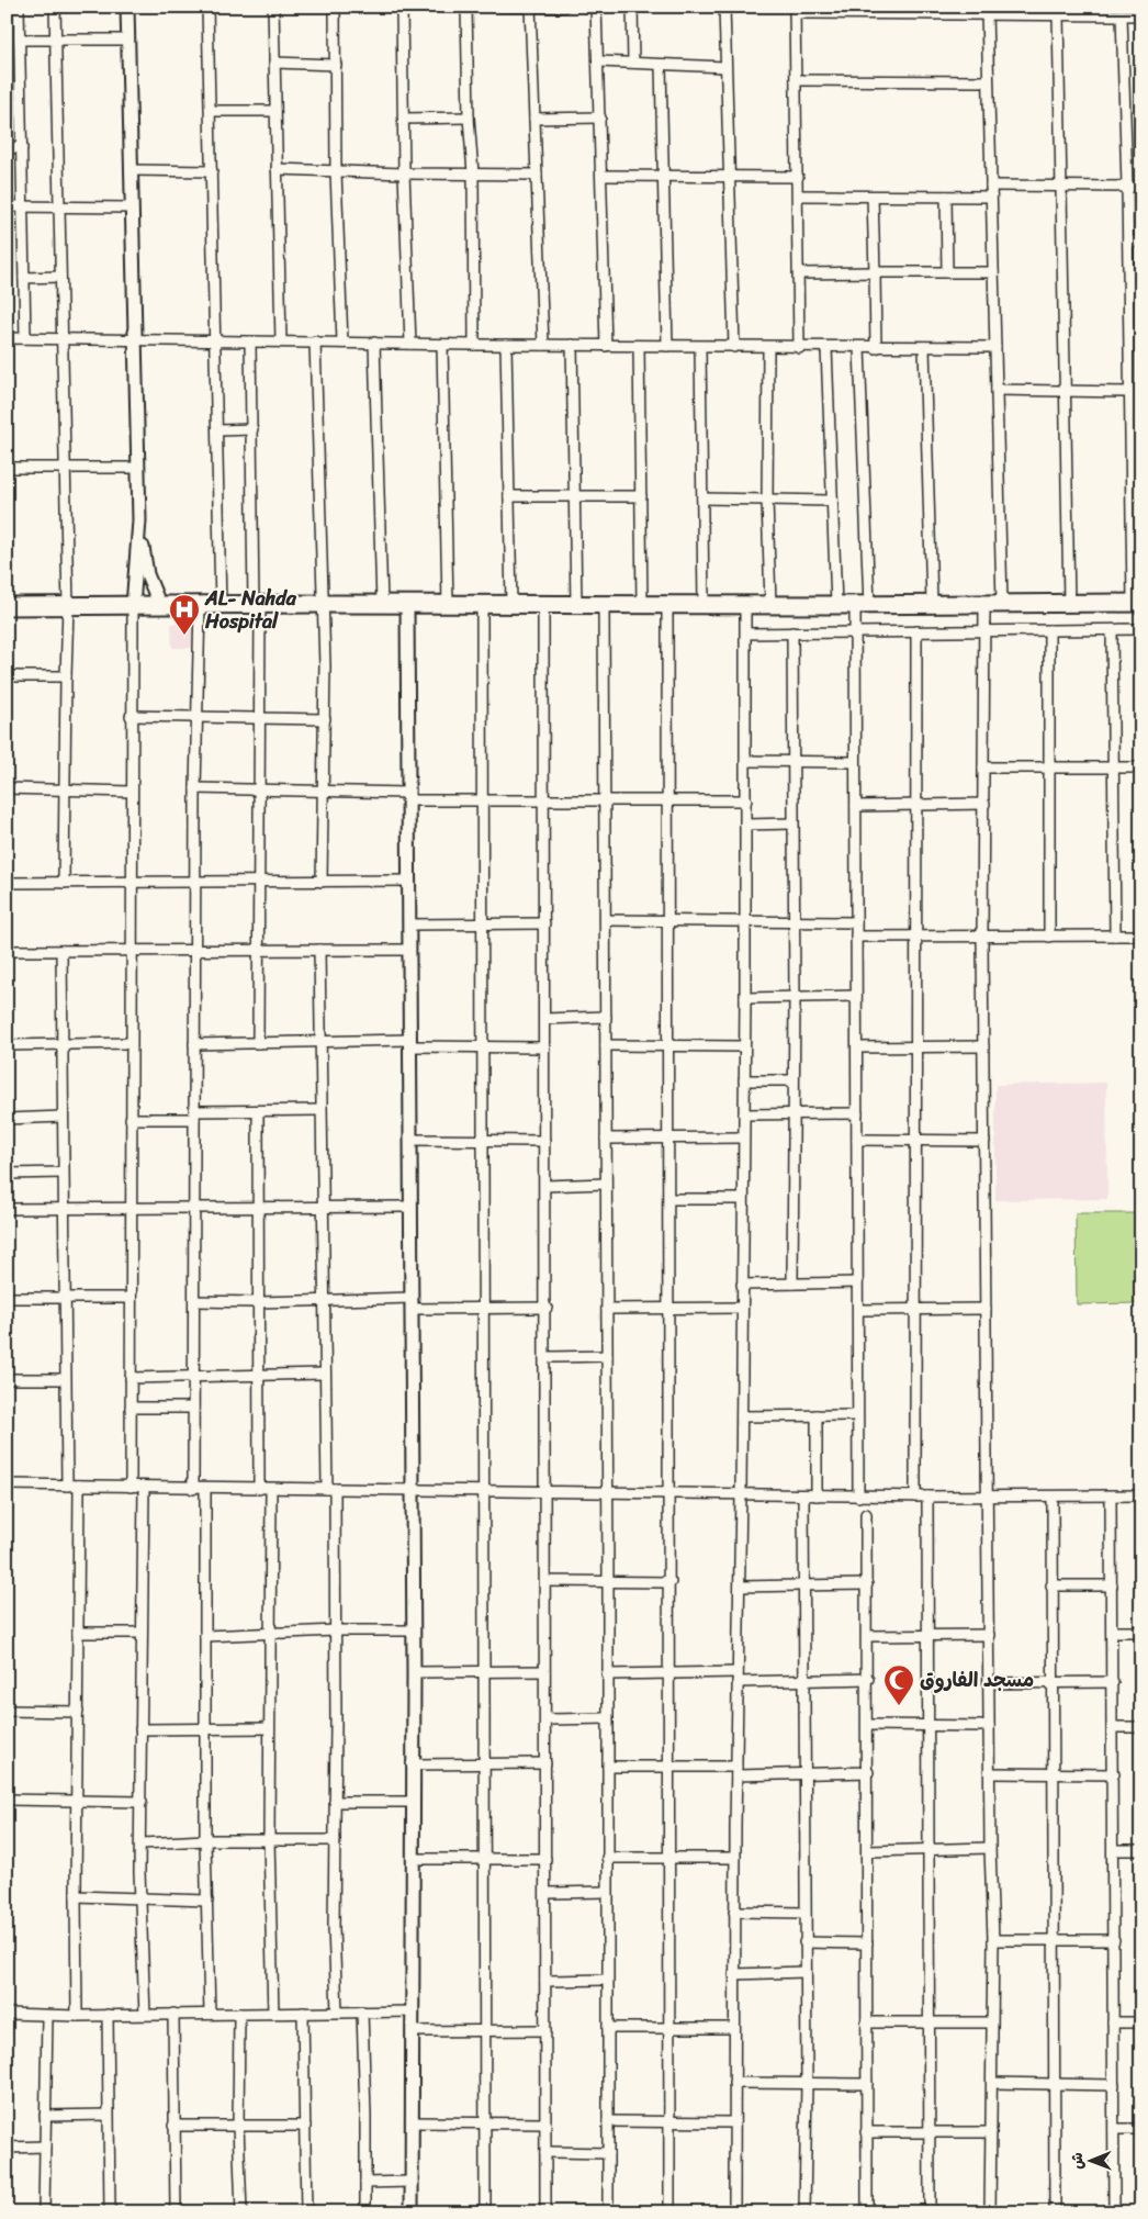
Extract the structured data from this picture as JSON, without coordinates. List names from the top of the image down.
{
  "places": {
    "hospital": ["AL- Nahda Hospital"],
    "mosque": ["مسجد الفاروق"]
  },
  "north": "left"
}
